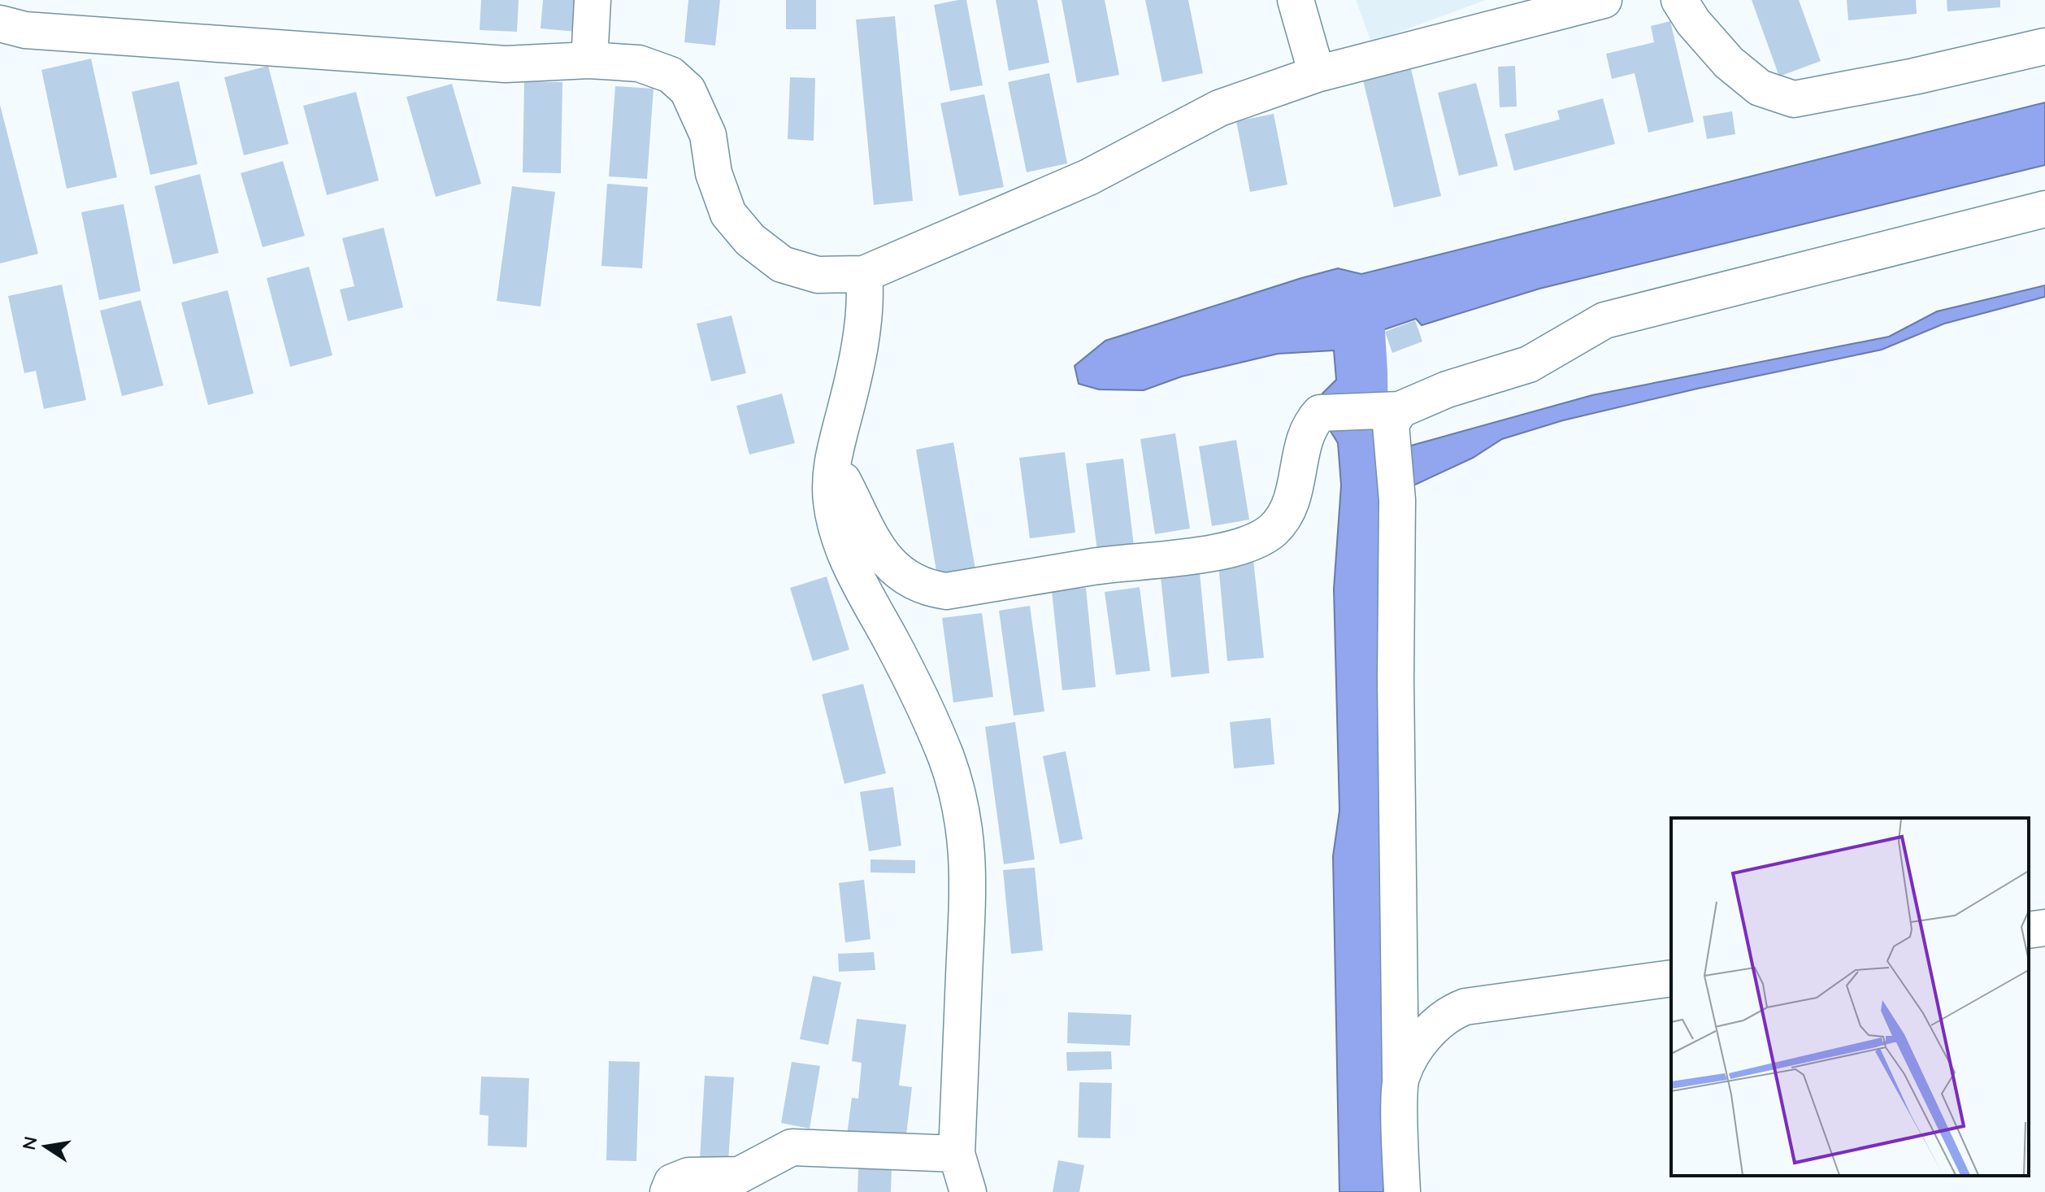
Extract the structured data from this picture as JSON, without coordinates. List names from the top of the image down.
{
  "north": "left"
}
